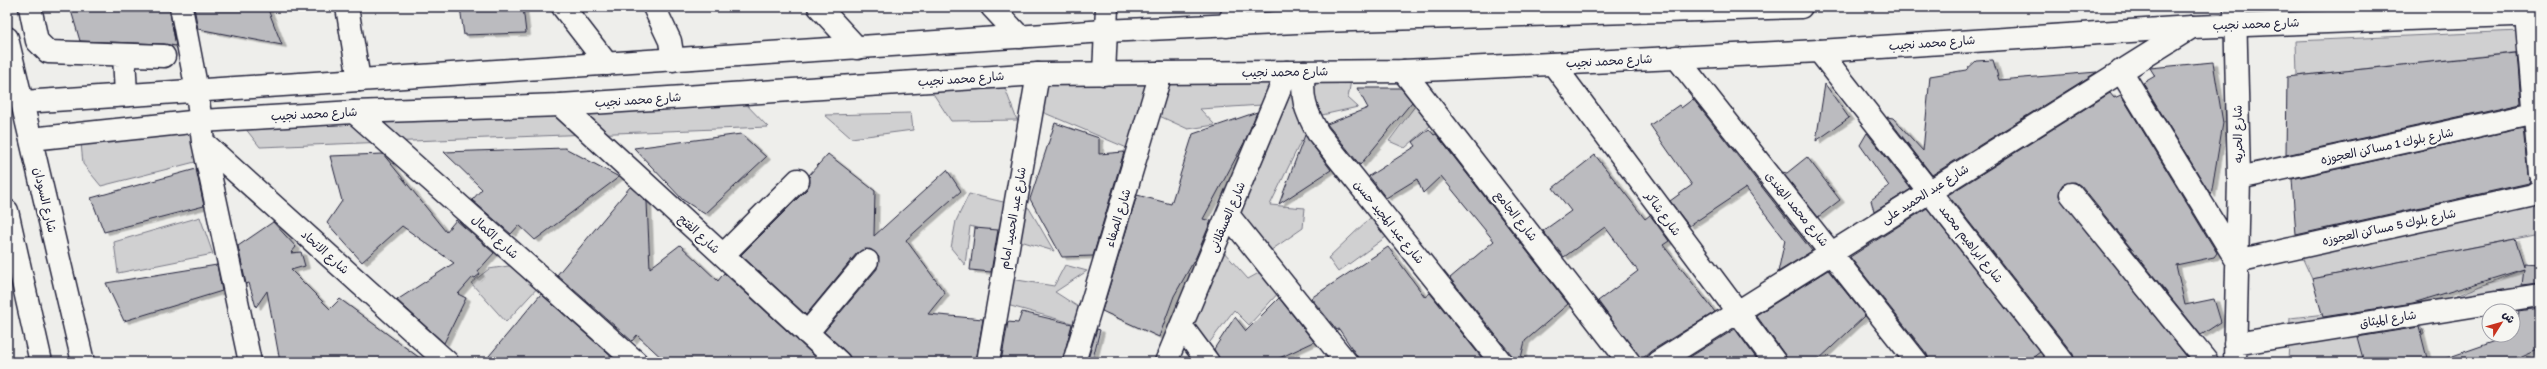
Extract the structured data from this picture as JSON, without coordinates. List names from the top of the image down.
{
  "streets": {
    "street": [
      "شارع محمد نجيب",
      "شارع الحريه",
      "شارع بلوك 1 مساكن العجوزه",
      "شارع عبد الحميد على",
      "شارع السودان",
      "شارع محمد الهندى",
      "شارع شاكر",
      "شارع الجامع",
      "شارع العسقلانى",
      "شارع عبد الحميد امام",
      "شارع الصفاء",
      "شارع عبد المجيد حسن",
      "شارع بلوك 5 مساكن العجوزه",
      "شارع الفتح",
      "شارع الكمال",
      "شارع ابراهيم محمد",
      "شارع الاتحاد",
      "شارع الميثاق"
    ]
  },
  "crossings": [
    ["شارع محمد نجيب", "شارع الحريه"],
    ["شارع محمد نجيب", "شارع عبد الحميد على"],
    ["شارع محمد نجيب", "شارع السودان"],
    ["شارع محمد نجيب", "شارع محمد الهندى"],
    ["شارع محمد نجيب", "شارع شاكر"],
    ["شارع محمد نجيب", "شارع الجامع"],
    ["شارع محمد نجيب", "شارع العسقلانى"],
    ["شارع محمد نجيب", "شارع عبد الحميد امام"],
    ["شارع محمد نجيب", "شارع الصفاء"],
    ["شارع محمد نجيب", "شارع عبد المجيد حسن"],
    ["شارع محمد نجيب", "شارع الفتح"],
    ["شارع محمد نجيب", "شارع الكمال"],
    ["شارع محمد نجيب", "شارع ابراهيم محمد"],
    ["شارع الحريه", "شارع بلوك 1 مساكن العجوزه"],
    ["شارع الحريه", "شارع بلوك 5 مساكن العجوزه"],
    ["شارع الحريه", "شارع الميثاق"],
    ["شارع عبد الحميد على", "شارع محمد الهندى"],
    ["شارع عبد الحميد على", "شارع شاكر"],
    ["شارع عبد الحميد على", "شارع ابراهيم محمد"],
    ["شارع العسقلانى", "شارع عبد المجيد حسن"]
  ],
  "north": "top right"
}
